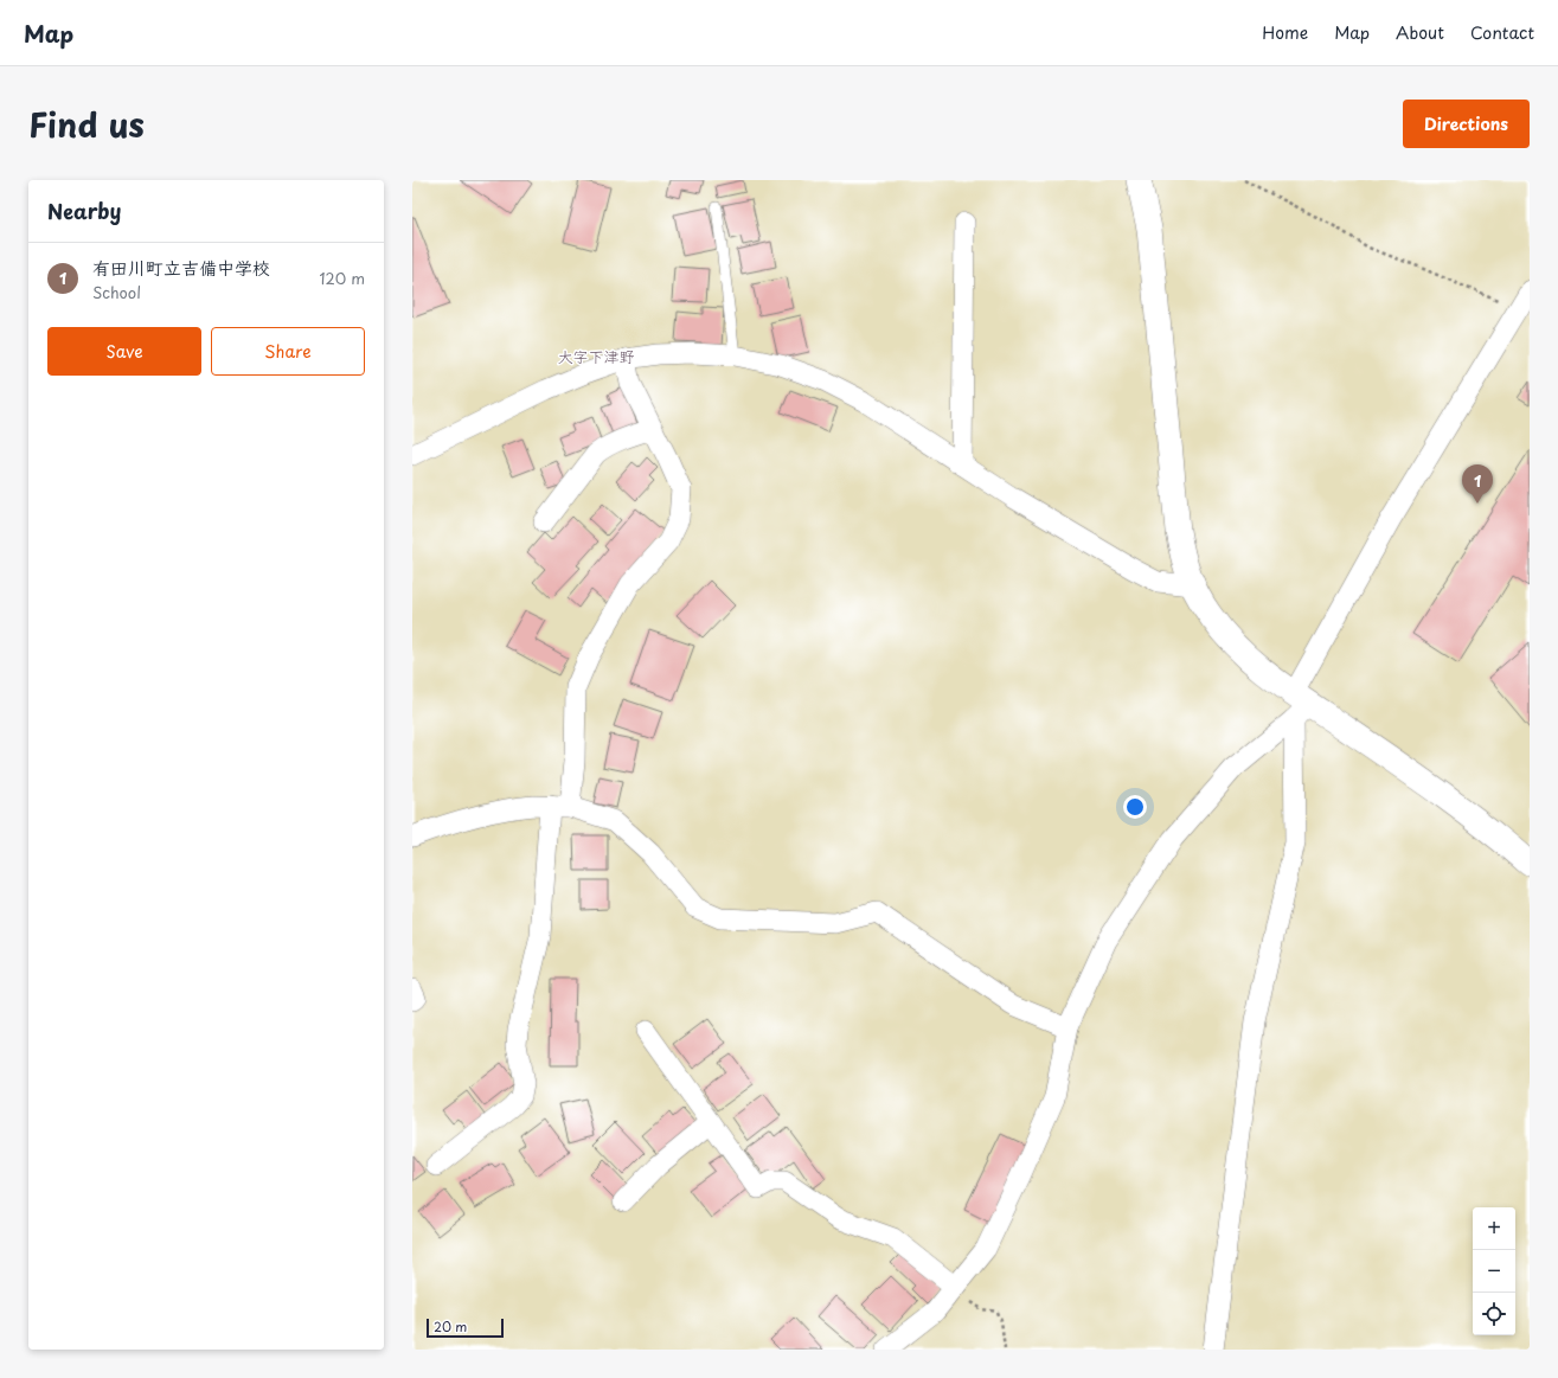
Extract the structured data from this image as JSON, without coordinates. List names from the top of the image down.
{
  "districts": ["大字下津野"],
  "scale_bar": "20 m",
  "page": {
    "header": "Map",
    "nav": [
      "Home",
      "Map",
      "About",
      "Contact"
    ],
    "title": "Find us",
    "buttons": [
      "Directions",
      ["Save", "Share"]
    ],
    "heading": "Nearby",
    "list": [
      {
        "mark": "1",
        "name": "有田川町立吉備中学校",
        "note": "School",
        "value": "120 m"
      }
    ],
    "pins": "1",
    "map_buttons": ["+", "−"],
    "scale": "20 m"
  }
}
